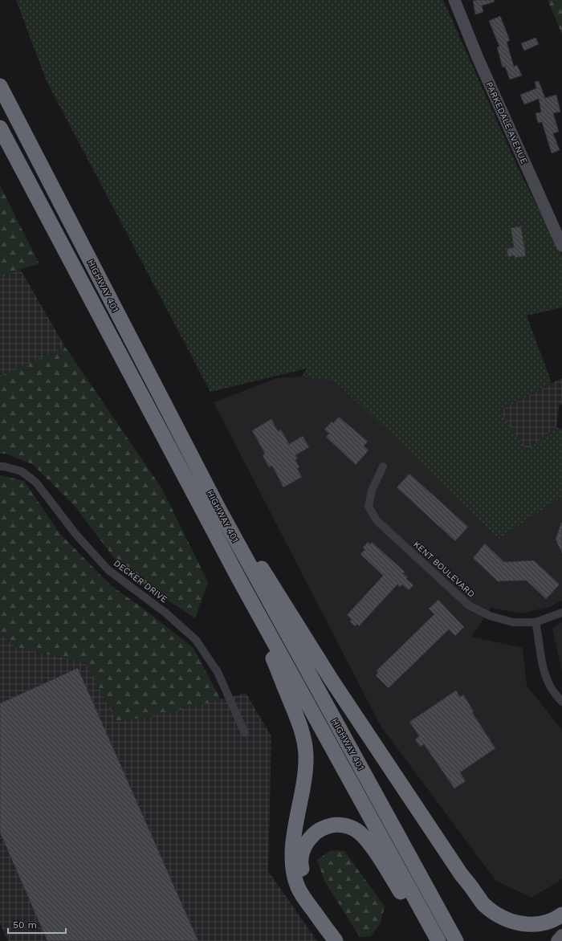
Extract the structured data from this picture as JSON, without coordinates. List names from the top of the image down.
{
  "streets": {
    "highway": ["HIGHWAY 401"],
    "street": ["PARKEDALE AVENUE", "KENT BOULEVARD", "DECKER DRIVE"]
  },
  "scale_bar": "50 m"
}
